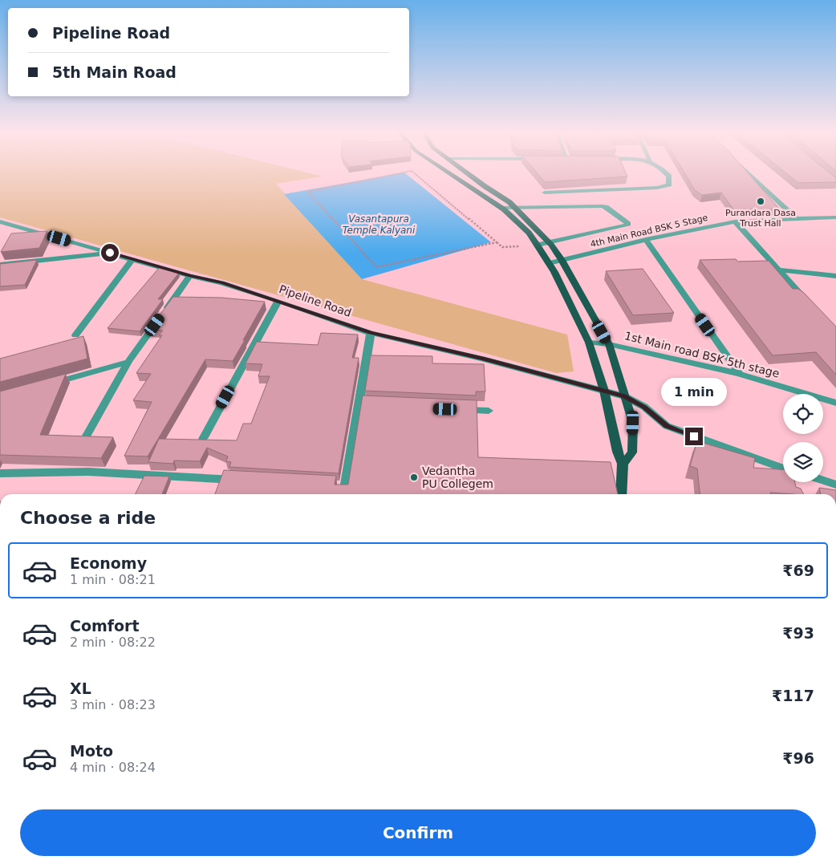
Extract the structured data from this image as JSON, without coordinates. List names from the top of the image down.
{
  "streets": {
    "street": ["4th Main Road BSK 5 Stage", "Pipeline Road", "1st Main road BSK 5th stage"]
  },
  "water": ["Vasantapura Temple Kalyani"],
  "places": ["Purandara Dasa Trust Hall", "Vedantha PU Collegem"],
  "page": {
    "banner": ["Pipeline Road", "5th Main Road"],
    "bubble": "1 min",
    "heading": "Choose a ride",
    "list": [
      {
        "name": "Economy",
        "note": "1 min · 08:21",
        "value": "₹69"
      },
      {
        "name": "Comfort",
        "note": "2 min · 08:22",
        "value": "₹93"
      },
      {
        "name": "XL",
        "note": "3 min · 08:23",
        "value": "₹117"
      },
      {
        "name": "Moto",
        "note": "4 min · 08:24",
        "value": "₹96"
      }
    ],
    "buttons": "Confirm"
  }
}
